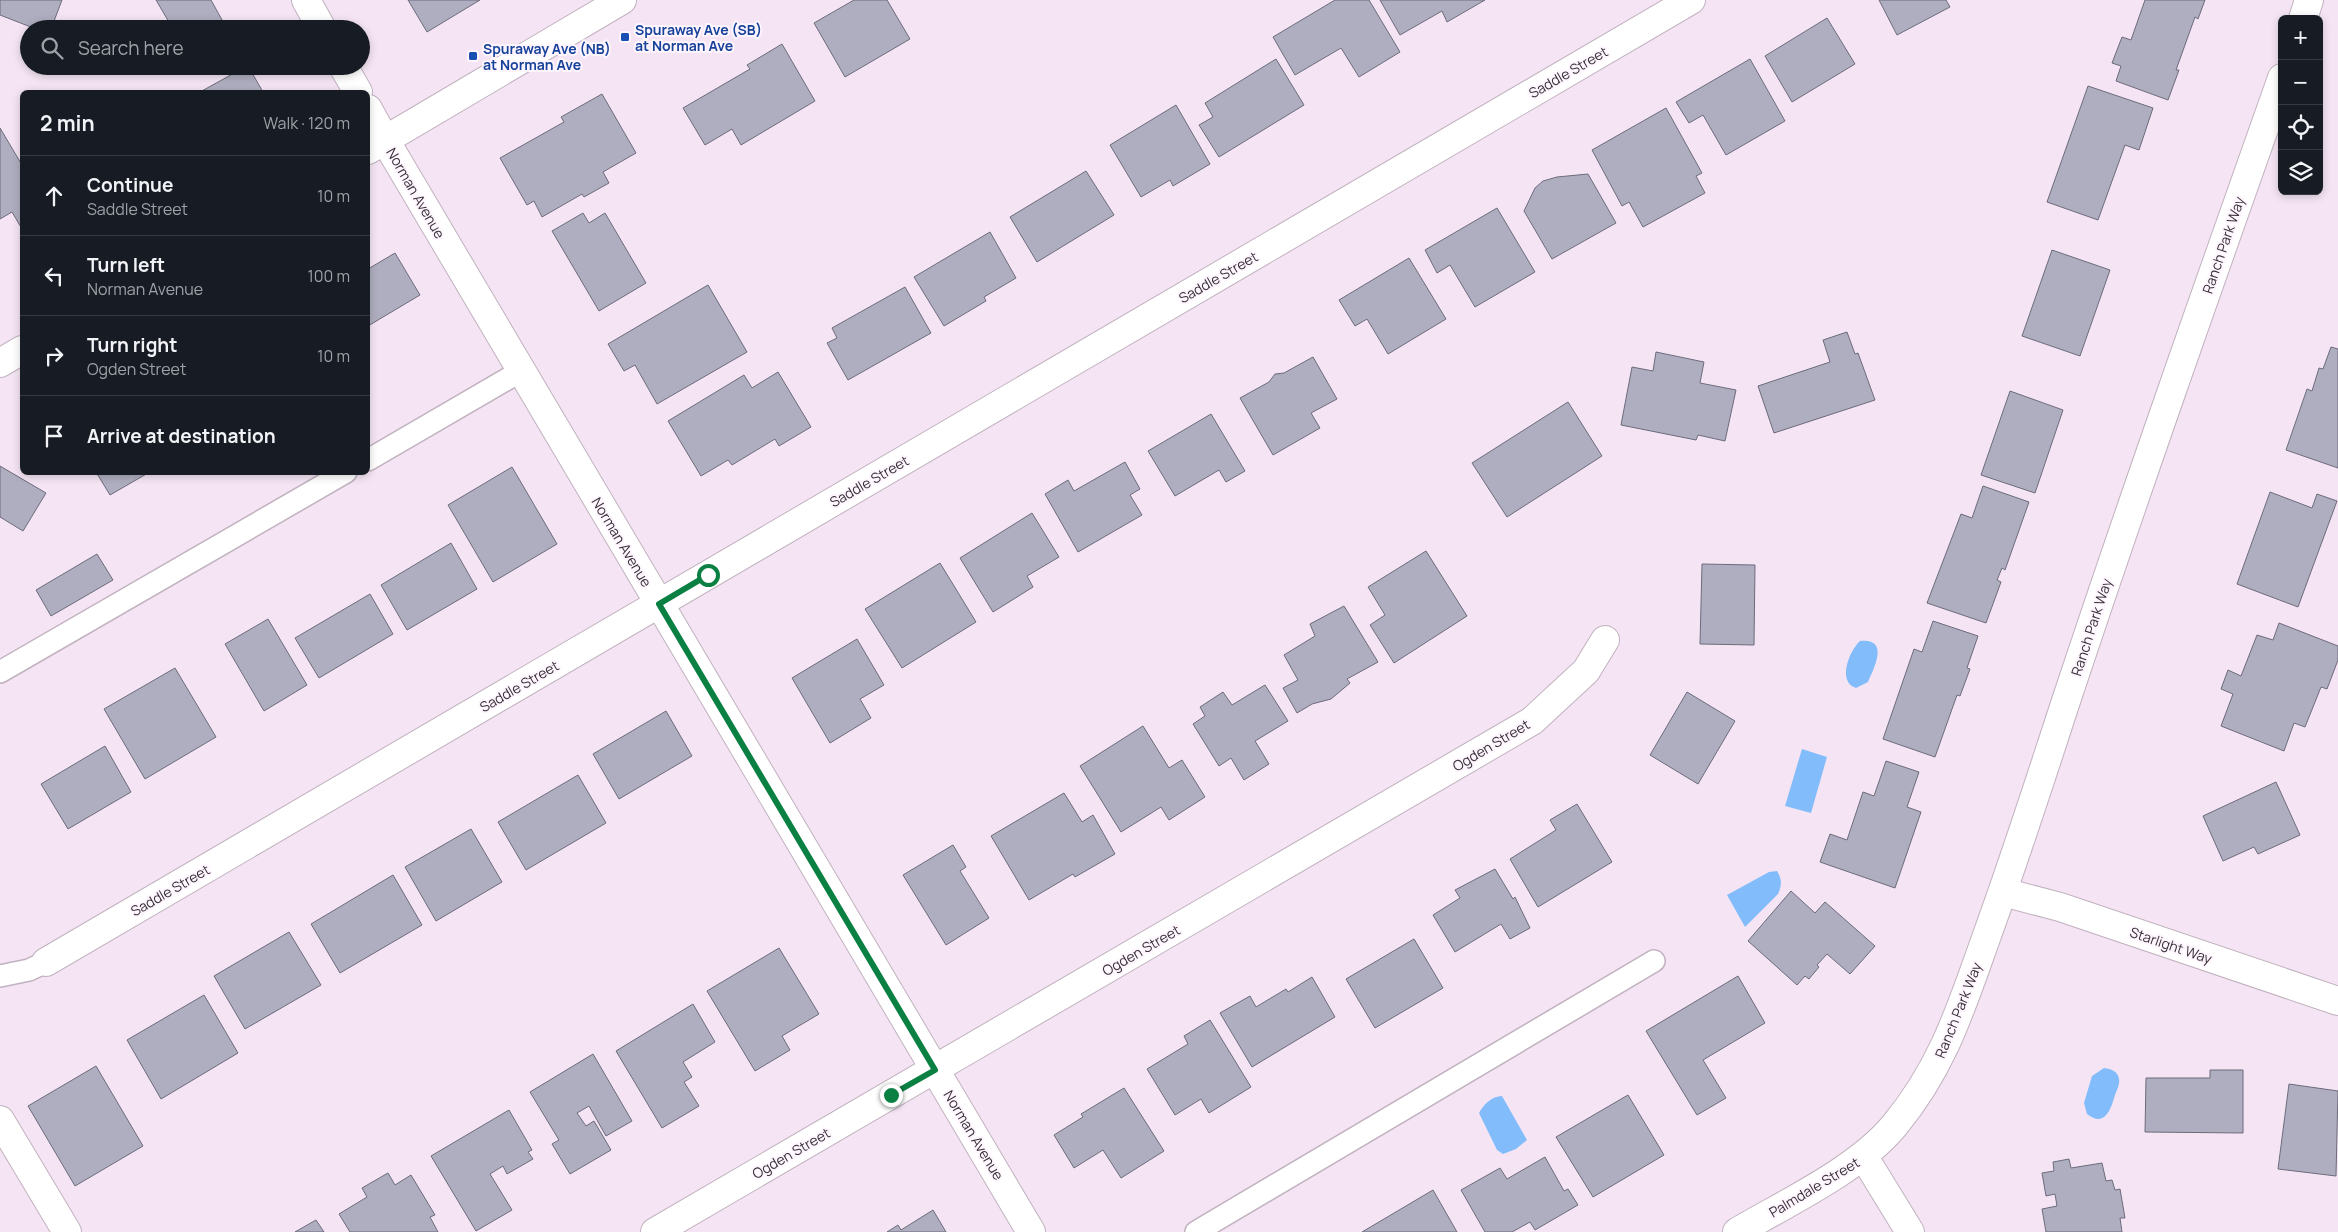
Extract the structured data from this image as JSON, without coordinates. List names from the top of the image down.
{
  "streets": {
    "street": [
      "Saddle Street",
      "Norman Avenue",
      "Ranch Park Way",
      "Ogden Street",
      "Starlight Way",
      "Palmdale Street"
    ]
  },
  "crossings": [
    ["Saddle Street", "Norman Avenue"],
    ["Norman Avenue", "Ogden Street"],
    ["Ranch Park Way", "Starlight Way"],
    ["Ranch Park Way", "Palmdale Street"]
  ],
  "places": {
    "transit": ["Spuraway Ave (SB) at Norman Ave", "Spuraway Ave (NB) at Norman Ave"]
  },
  "page": {
    "map_buttons": ["+", "−"],
    "search": "Search here",
    "heading": ["2 min", "Walk · 120 m"],
    "list": [
      ["Continue", "Saddle Street", "10 m"],
      ["Turn left", "Norman Avenue", "100 m"],
      ["Turn right", "Ogden Street", "10 m"],
      "Arrive at destination"
    ]
  }
}
